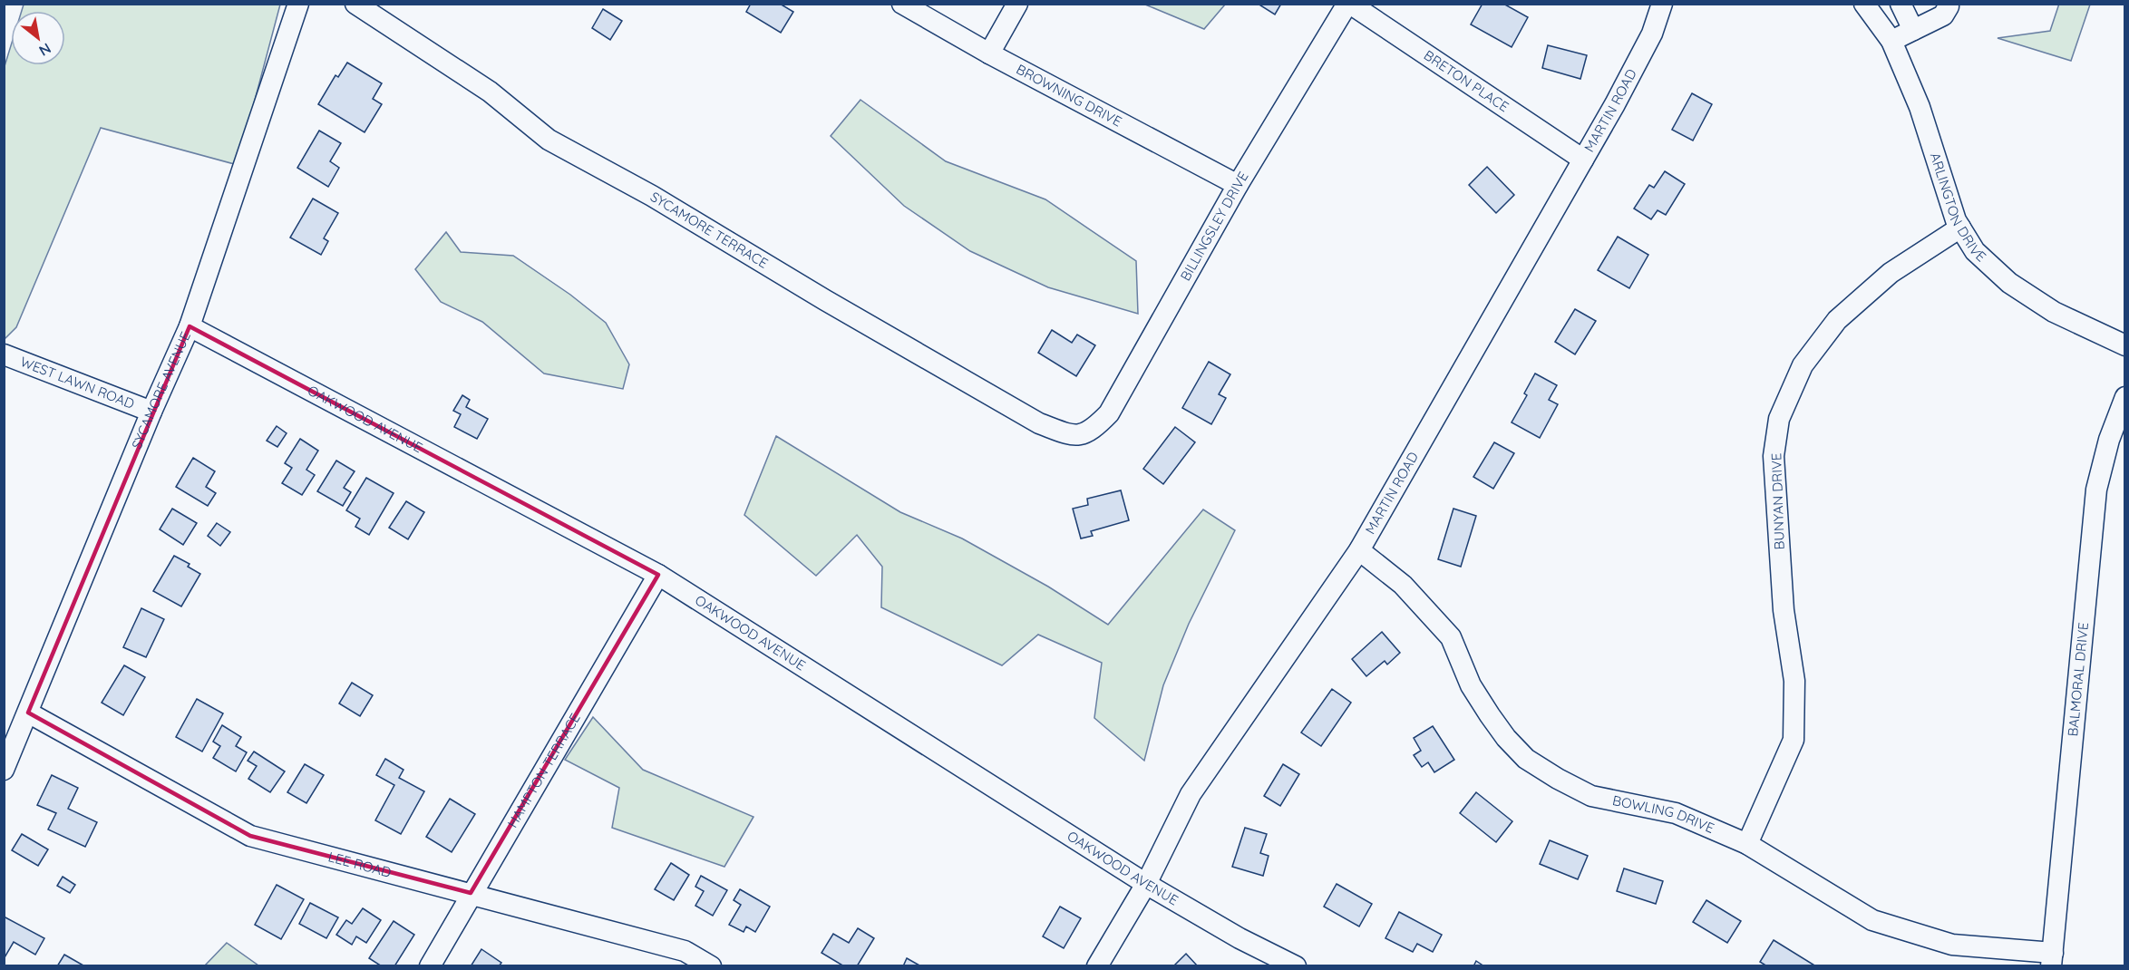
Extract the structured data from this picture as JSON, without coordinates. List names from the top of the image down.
{
  "streets": {
    "street": [
      "BRETON PLACE",
      "BROWNING DRIVE",
      "MARTIN ROAD",
      "ARLINGTON DRIVE",
      "BILLINGSLEY DRIVE",
      "SYCAMORE TERRACE",
      "WEST LAWN ROAD",
      "SYCAMORE AVENUE",
      "OAKWOOD AVENUE",
      "BUNYAN DRIVE",
      "BALMORAL DRIVE",
      "HAMPTON TERRACE",
      "BOWLING DRIVE",
      "LEE ROAD"
    ]
  },
  "crossings": [
    ["BRETON PLACE", "MARTIN ROAD"],
    ["BRETON PLACE", "BILLINGSLEY DRIVE"],
    ["BROWNING DRIVE", "BILLINGSLEY DRIVE"],
    ["MARTIN ROAD", "OAKWOOD AVENUE"],
    ["MARTIN ROAD", "BOWLING DRIVE"],
    ["ARLINGTON DRIVE", "BUNYAN DRIVE"],
    ["BILLINGSLEY DRIVE", "SYCAMORE TERRACE"],
    ["WEST LAWN ROAD", "SYCAMORE AVENUE"],
    ["SYCAMORE AVENUE", "OAKWOOD AVENUE"],
    ["SYCAMORE AVENUE", "LEE ROAD"],
    ["OAKWOOD AVENUE", "HAMPTON TERRACE"],
    ["BUNYAN DRIVE", "BOWLING DRIVE"],
    ["BALMORAL DRIVE", "BOWLING DRIVE"],
    ["HAMPTON TERRACE", "LEE ROAD"]
  ],
  "north": "bottom right"
}
